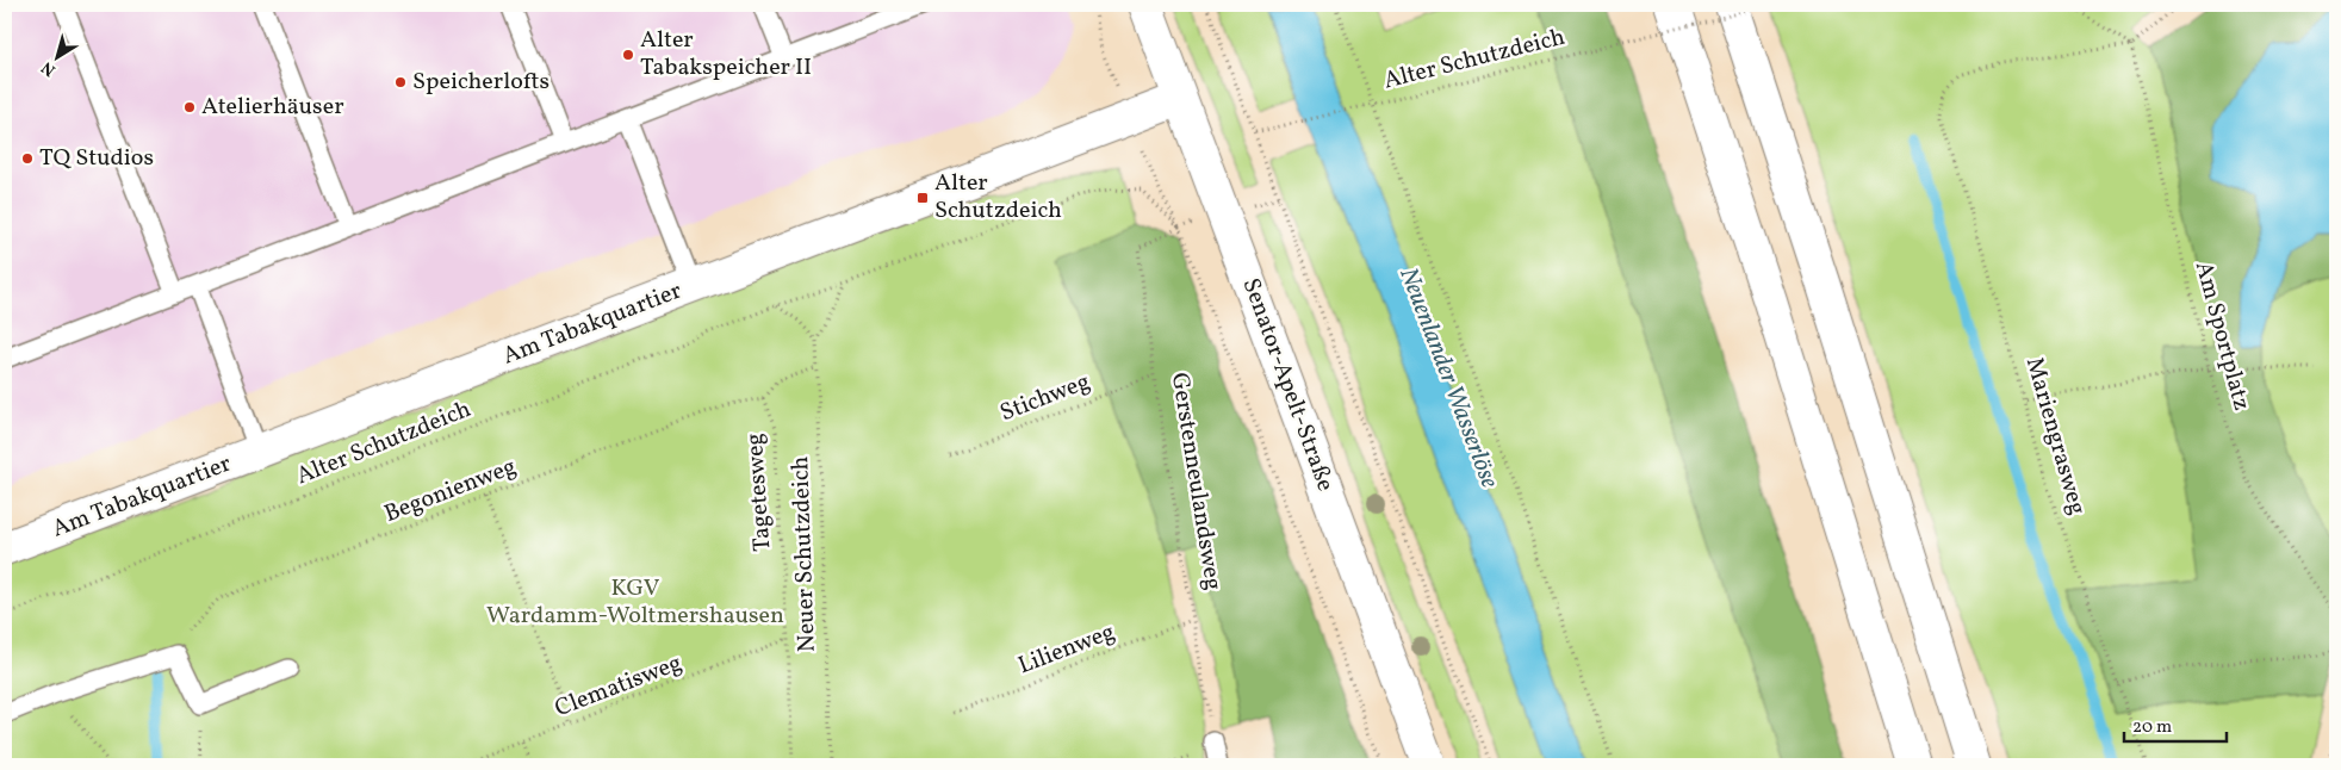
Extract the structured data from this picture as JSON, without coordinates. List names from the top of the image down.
{
  "streets": {
    "main road": ["Am Tabakquartier", "Senator-Apelt-Straße"],
    "path": [
      "Alter Schutzdeich",
      "Am Sportplatz",
      "Stichweg",
      "Mariengrasweg",
      "Gerstenneulandsweg",
      "Begonienweg",
      "Tagetesweg",
      "Neuer Schutzdeich",
      "Lilienweg",
      "Clematisweg"
    ]
  },
  "crossings": [
    ["Alter Schutzdeich", "Gerstenneulandsweg"],
    ["Am Tabakquartier", "Senator-Apelt-Straße"],
    ["Am Sportplatz", "Mariengrasweg"],
    ["Stichweg", "Gerstenneulandsweg"],
    ["Gerstenneulandsweg", "Lilienweg"],
    ["Begonienweg", "Tagetesweg"],
    ["Tagetesweg", "Clematisweg"]
  ],
  "water": ["Neuenlander Wasserlöse"],
  "parks": ["KGV Wardamm-Woltmershausen"],
  "places": {
    "other": [
      "Alter Tabakspeicher II",
      "Speicherlofts",
      "Atelierhäuser",
      "TQ Studios"
    ],
    "transit": ["Alter Schutzdeich"]
  },
  "scale_bar": "20 m",
  "north": "bottom left"
}
